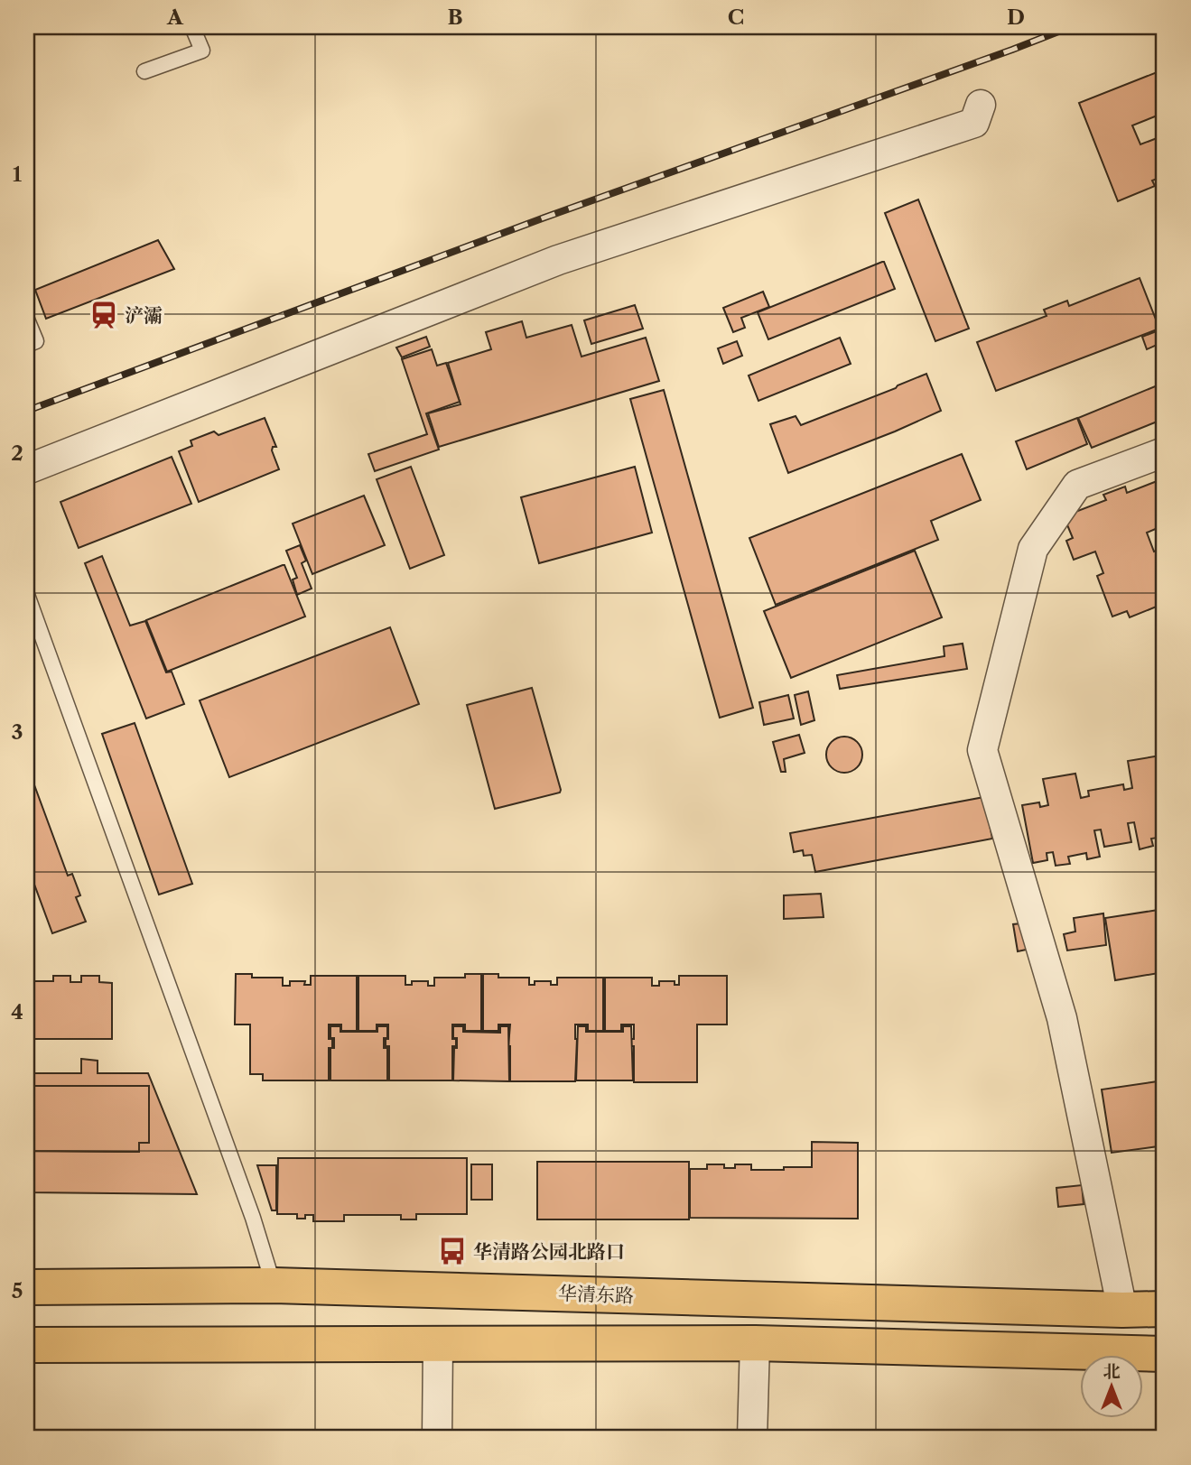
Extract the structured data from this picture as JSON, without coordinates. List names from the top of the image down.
{
  "streets": {
    "main road": ["华清东路"]
  },
  "places": {
    "station": ["浐灞"],
    "bus stop": ["华清路公园北路口"]
  },
  "north": "top",
  "grid": {
    "columns": [
      "A",
      "B",
      "C",
      "D"
    ],
    "rows": [
      "1",
      "2",
      "3",
      "4",
      "5"
    ]
  }
}
